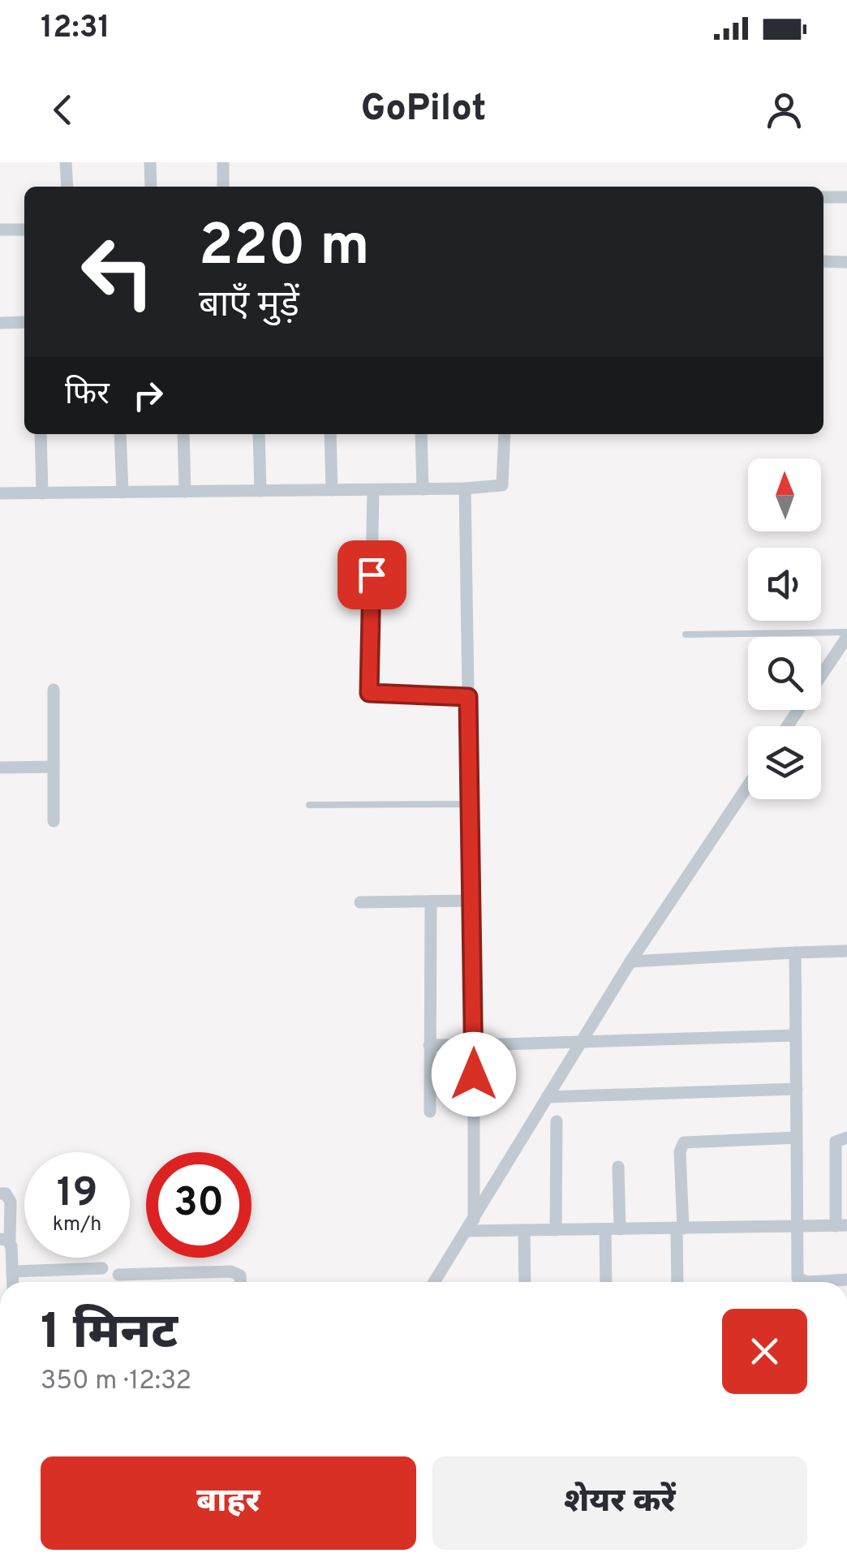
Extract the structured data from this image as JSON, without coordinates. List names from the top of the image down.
{
  "north": "top",
  "page": {
    "status": "12:31",
    "header": "GoPilot",
    "turn": ["220 m", "बाएँ मुड़ें"],
    "then": "फिर",
    "speed": "19 km/h",
    "limit": "30",
    "heading": ["1 मिनट", "350 m · 12:32"],
    "buttons": ["बाहर", "शेयर करें"]
  }
}
